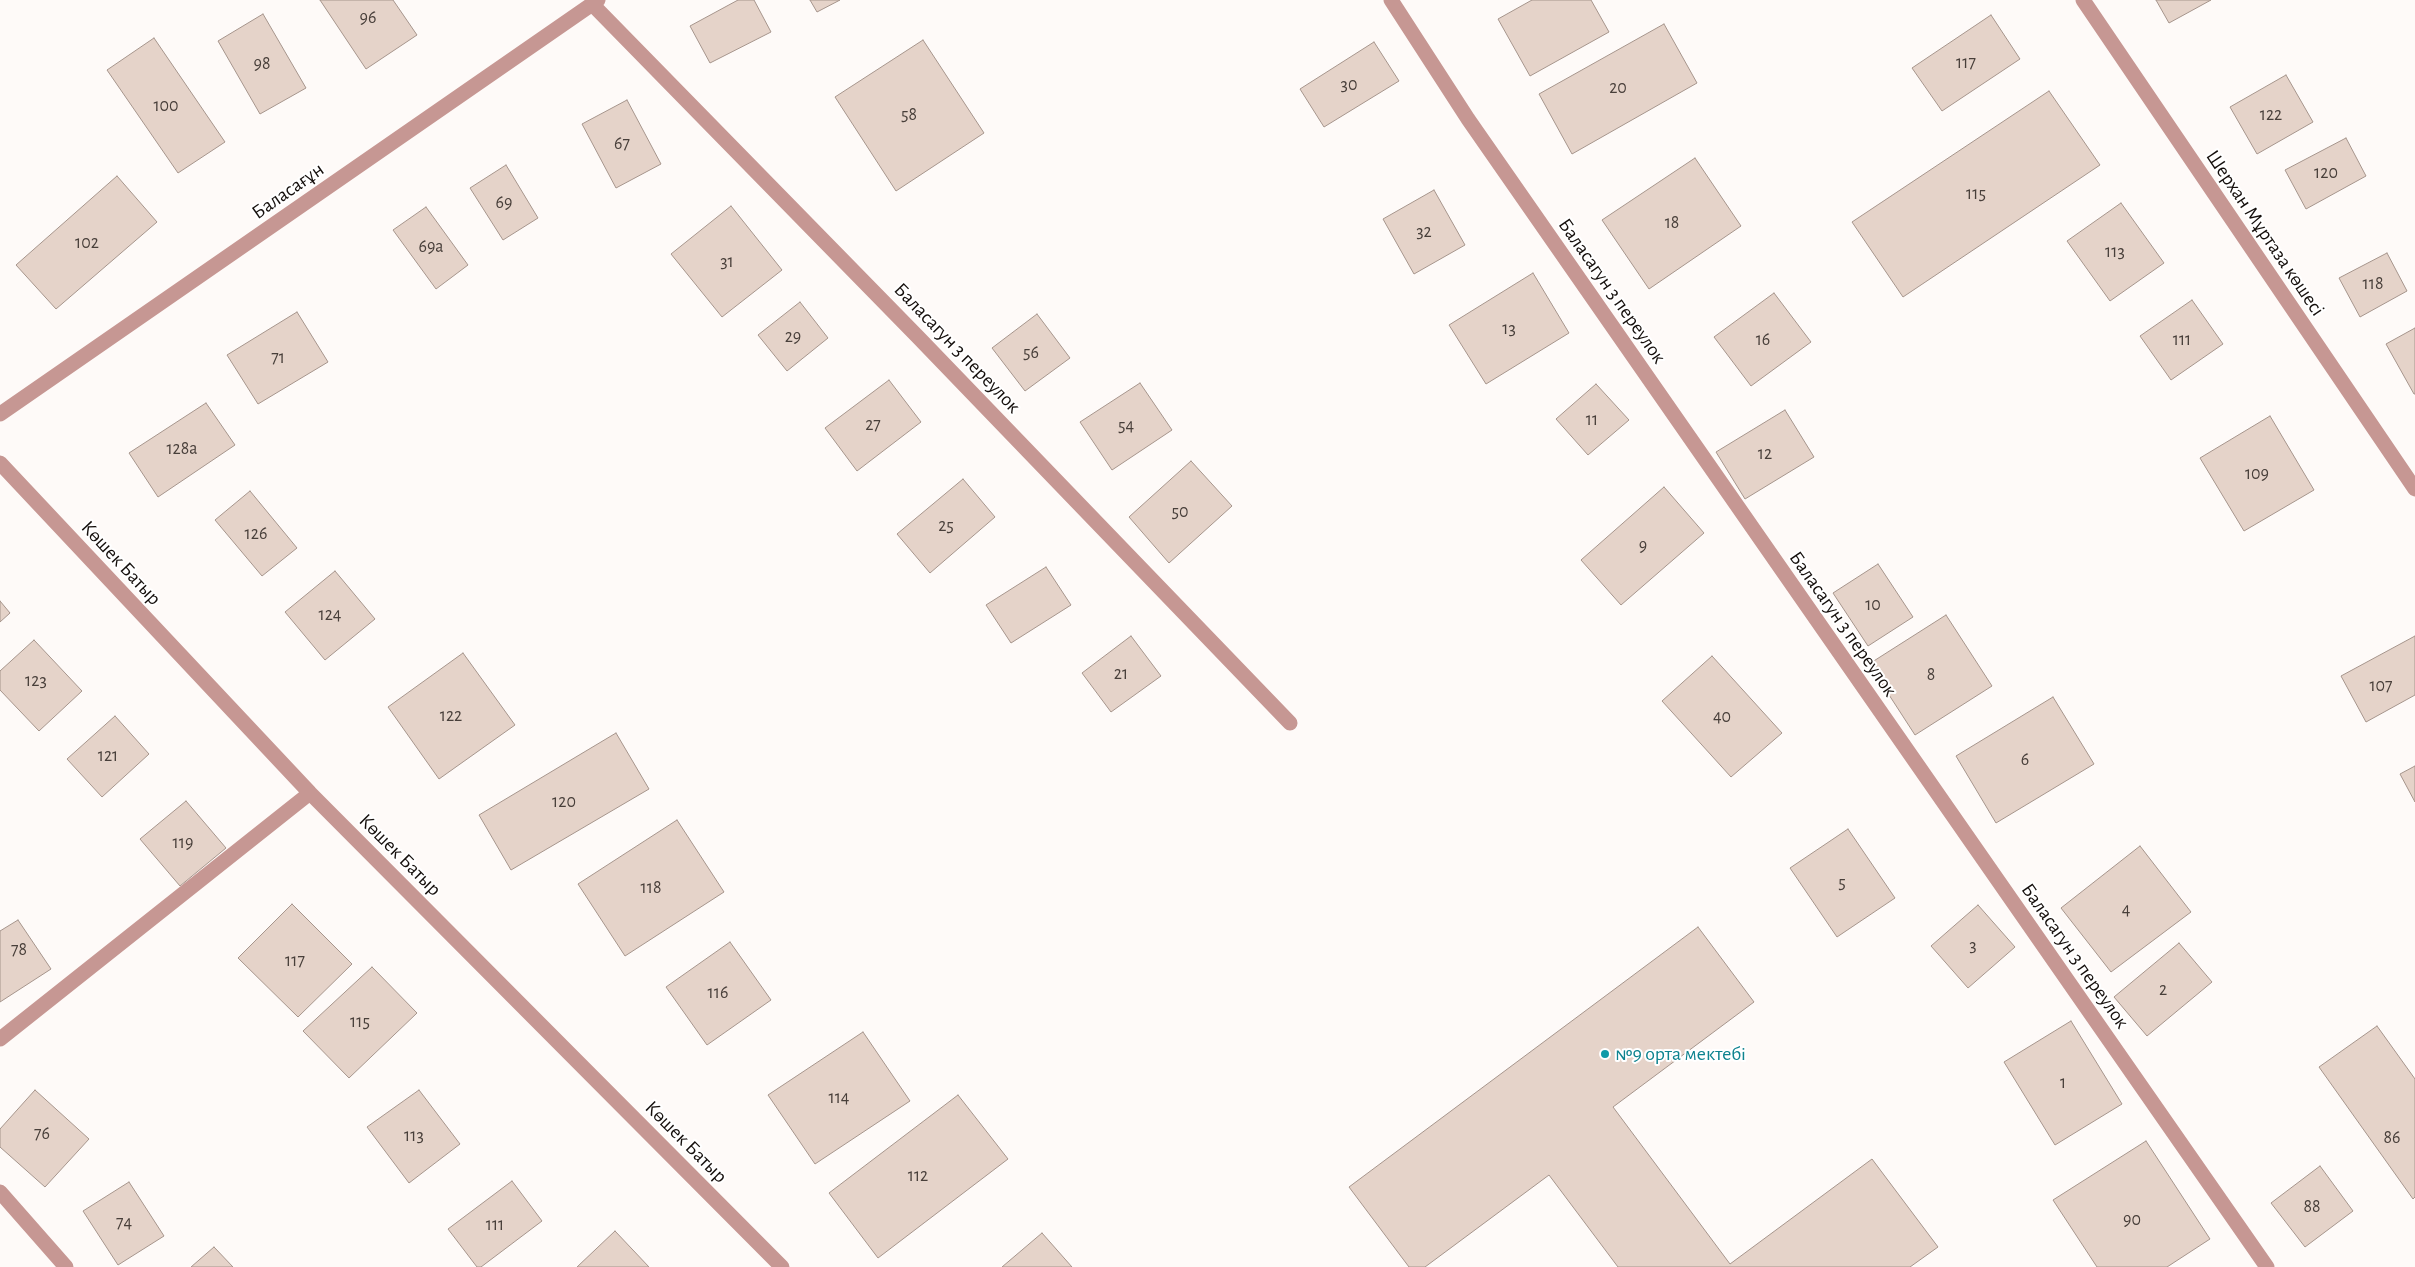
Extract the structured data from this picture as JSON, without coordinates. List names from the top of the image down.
{
  "streets": {
    "street": [
      "Баласағұн",
      "Шерхан Мұртаза көшесі",
      "Баласагун 3 переулок",
      "Көшек Батыр"
    ]
  },
  "crossings": [
    ["Баласағұн", "Баласагун 3 переулок"]
  ],
  "places": ["№9 орта мектебі"],
  "house_numbers": [
    "96",
    "117",
    "98",
    "30",
    "20",
    "100",
    "58",
    "122",
    "67",
    "120",
    "115",
    "69",
    "18",
    "32",
    "102",
    "69а",
    "113",
    "31",
    "118",
    "13",
    "29",
    "16",
    "111",
    "56",
    "71",
    "11",
    "27",
    "54",
    "128а",
    "12",
    "109",
    "50",
    "25",
    "126",
    "9",
    "10",
    "124",
    "21",
    "8",
    "123",
    "107",
    "122",
    "40",
    "121",
    "6",
    "120",
    "119",
    "5",
    "118",
    "4",
    "3",
    "78",
    "117",
    "2",
    "116",
    "115",
    "1",
    "114",
    "76",
    "113",
    "86",
    "112",
    "88",
    "90",
    "74",
    "111"
  ]
}
